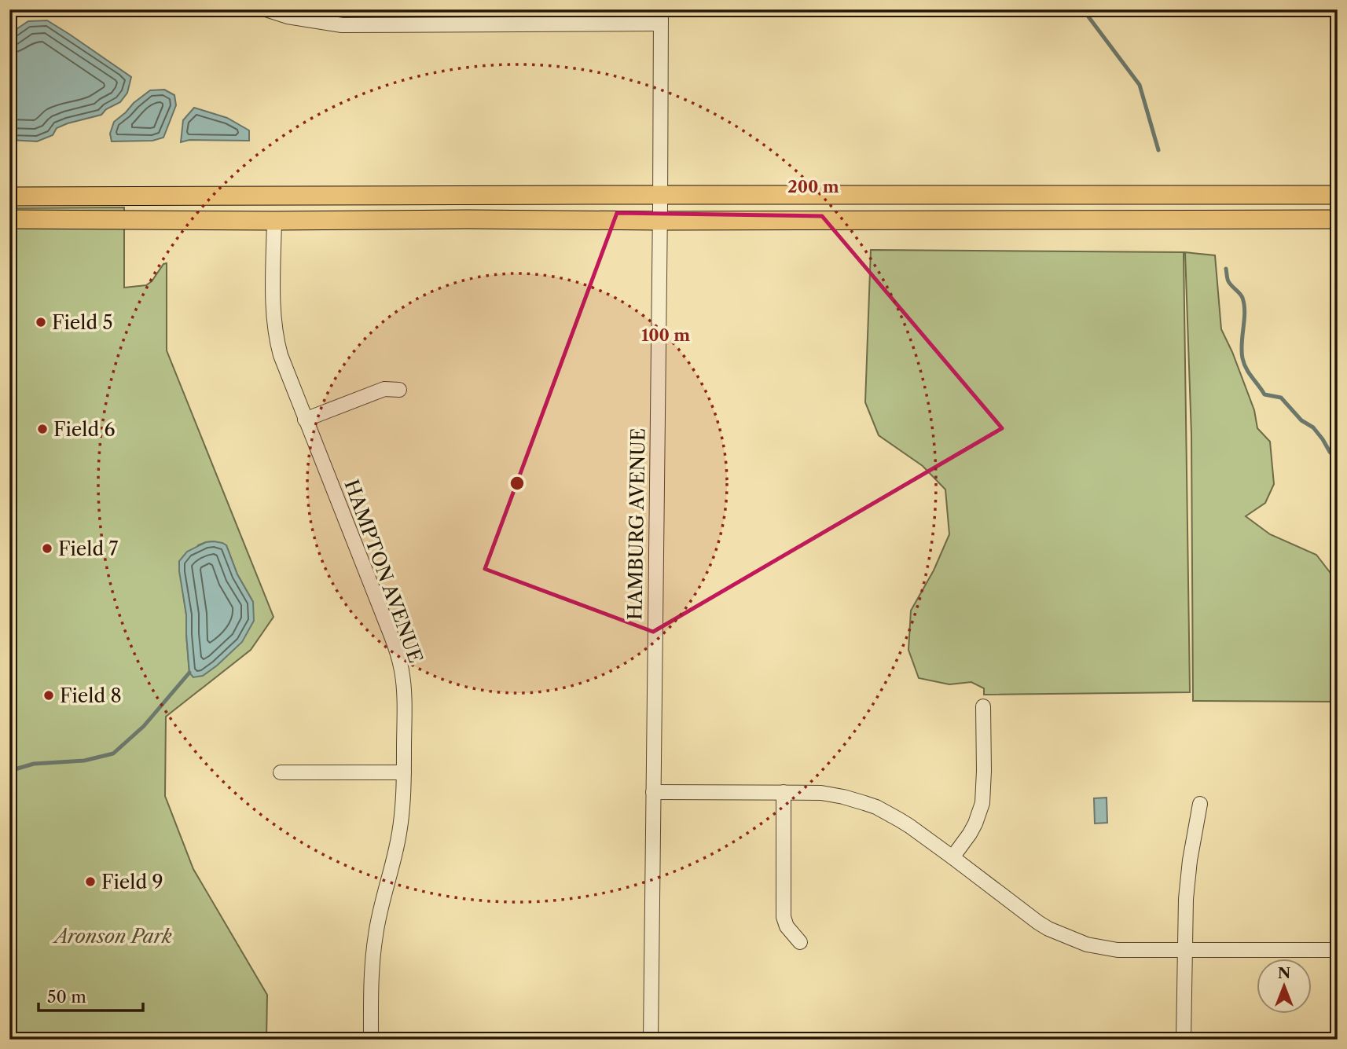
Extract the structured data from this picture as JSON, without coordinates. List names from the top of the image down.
{
  "streets": {
    "street": ["HAMBURG AVENUE", "HAMPTON AVENUE"]
  },
  "parks": ["Aronson Park"],
  "places": [
    "Field 5",
    "Field 6",
    "Field 7",
    "Field 8",
    "Field 9"
  ],
  "scale_bar": "50 m",
  "north": "top",
  "rings": ["200 m", "100 m"]
}
